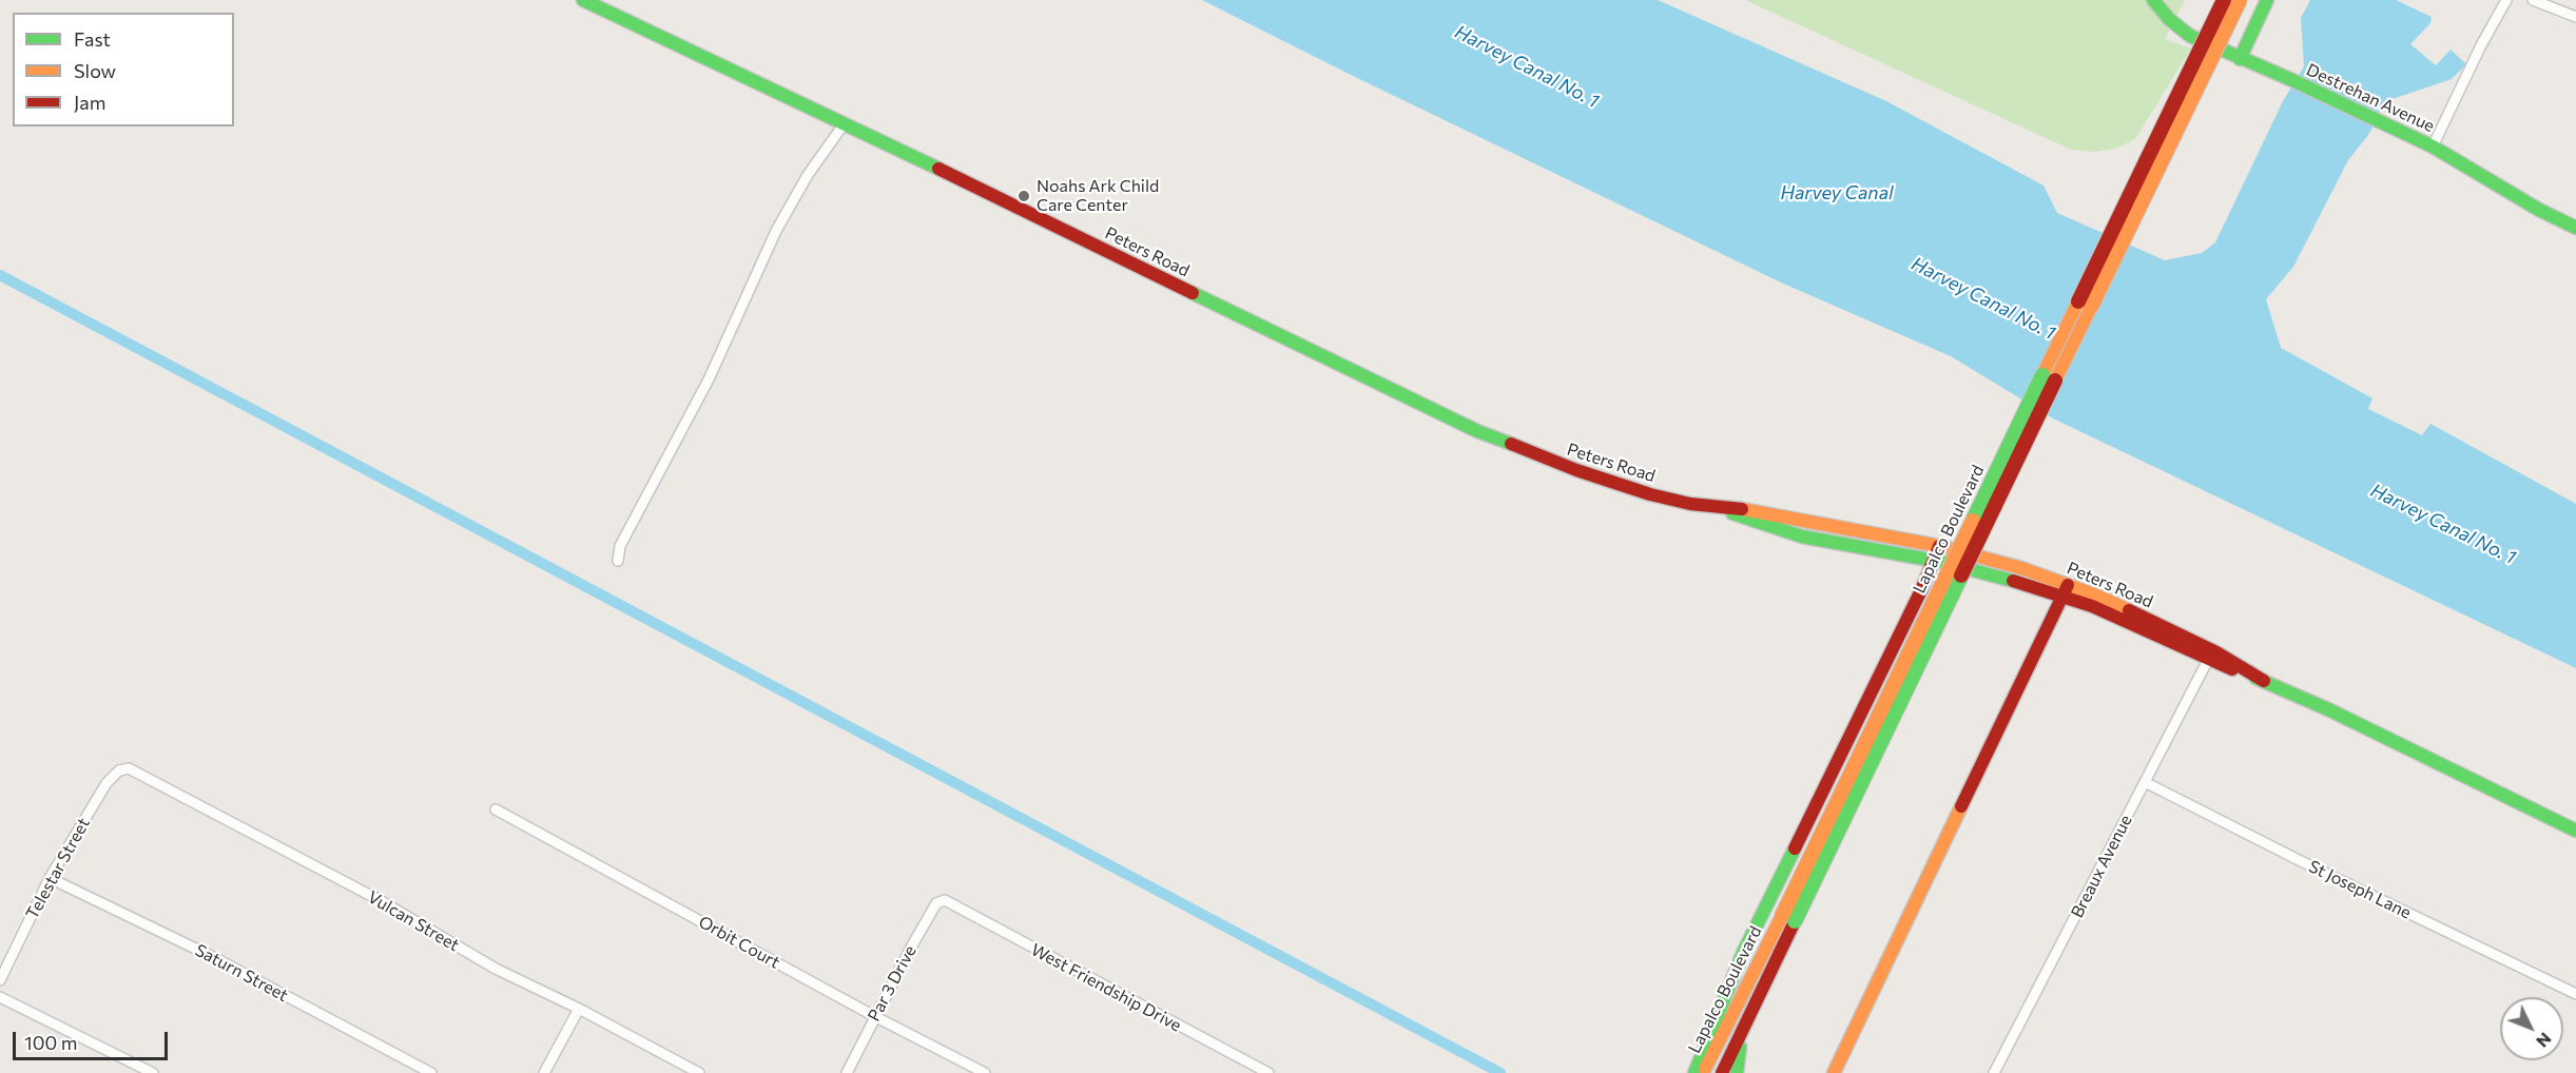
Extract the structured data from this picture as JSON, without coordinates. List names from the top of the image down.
{
  "streets": {
    "main road": ["Destrehan Avenue", "Peters Road", "Lapalco Boulevard"],
    "street": [
      "Breaux Avenue",
      "Telestar Street",
      "St Joseph Lane",
      "Vulcan Street",
      "Orbit Court",
      "Saturn Street",
      "Par 3 Drive",
      "West Friendship Drive"
    ]
  },
  "crossings": [
    ["Peters Road", "Breaux Avenue"],
    ["Breaux Avenue", "St Joseph Lane"],
    ["Telestar Street", "Vulcan Street"],
    ["Telestar Street", "Saturn Street"],
    ["Orbit Court", "Par 3 Drive"],
    ["Par 3 Drive", "West Friendship Drive"]
  ],
  "water": ["Harvey Canal No. 1", "Harvey Canal"],
  "places": ["Noahs Ark Child Care Center"],
  "legend": ["Fast", "Slow", "Jam"],
  "scale_bar": "100 m",
  "north": "bottom right"
}
